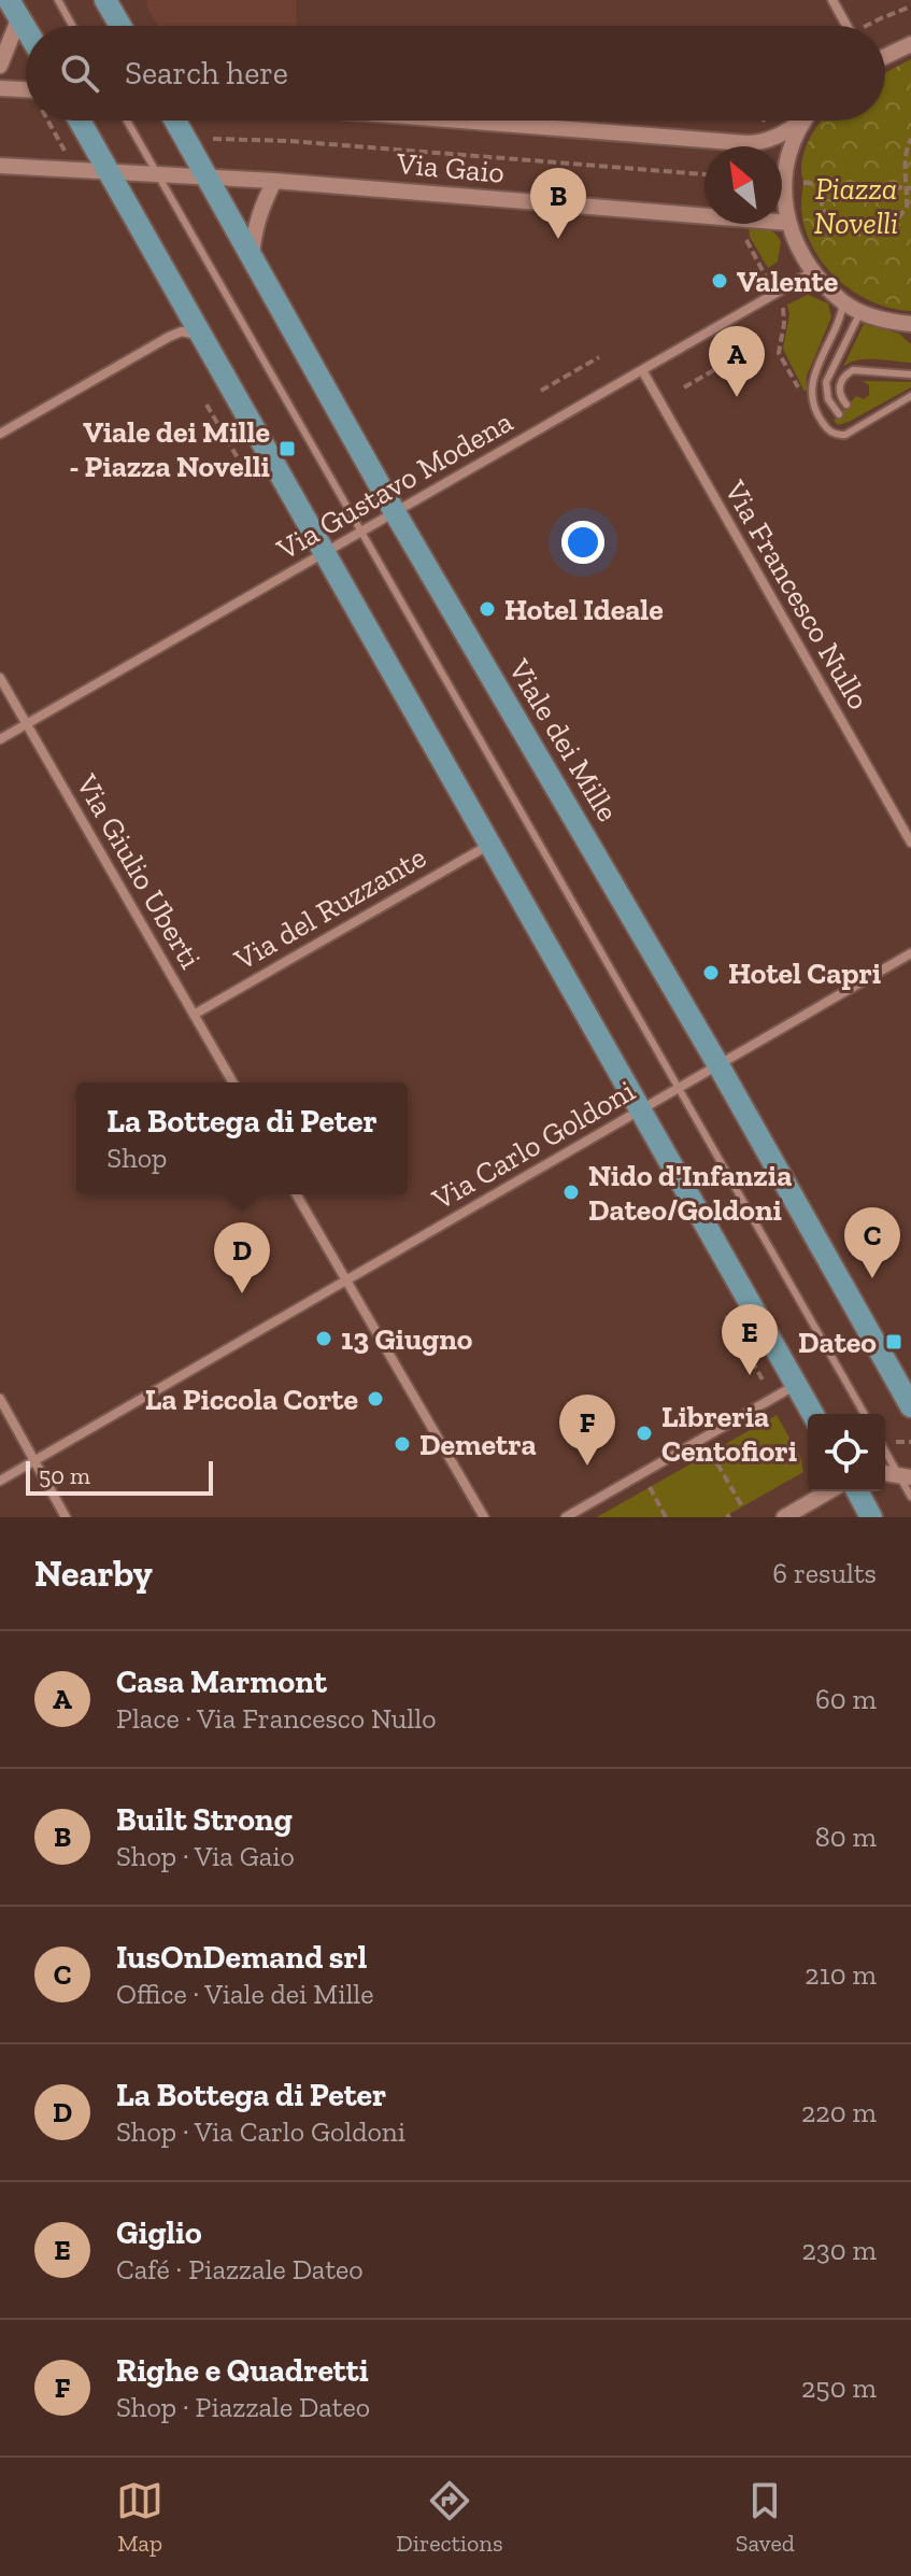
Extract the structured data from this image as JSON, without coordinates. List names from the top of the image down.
{
  "streets": {
    "main road": ["Viale dei Mille"],
    "street": [
      "Via Gaio",
      "Via Gustavo Modena",
      "Via Francesco Nullo",
      "Via Giulio Uberti",
      "Via del Ruzzante",
      "Via Carlo Goldoni"
    ]
  },
  "crossings": [
    ["Via Gaio", "Viale dei Mille"],
    ["Via Gustavo Modena", "Via Francesco Nullo"],
    ["Via Gustavo Modena", "Viale dei Mille"],
    ["Via Gustavo Modena", "Via Giulio Uberti"],
    ["Viale dei Mille", "Via Carlo Goldoni"],
    ["Via Giulio Uberti", "Via del Ruzzante"]
  ],
  "parks": ["Piazza Novelli"],
  "places": {
    "other": [
      "Valente",
      "Hotel Ideale",
      "Hotel Capri",
      "Nido d'Infanzia Dateo/Goldoni",
      "13 Giugno",
      "La Piccola Corte",
      "Libreria Centofiori",
      "Demetra"
    ],
    "transit": ["Viale dei Mille - Piazza Novelli", "Dateo"]
  },
  "scale_bar": "50 m",
  "north": "top left",
  "page": {
    "search": "Search here",
    "pins": [
      "B",
      "A",
      "C",
      "D",
      "E",
      "F"
    ],
    "popup": ["La Bottega di Peter", "Shop"],
    "scale": "50 m",
    "heading": ["Nearby", "6 results"],
    "list": [
      {
        "mark": "A",
        "name": "Casa Marmont",
        "note": "Place · Via Francesco Nullo",
        "value": "60 m"
      },
      {
        "mark": "B",
        "name": "Built Strong",
        "note": "Shop · Via Gaio",
        "value": "80 m"
      },
      {
        "mark": "C",
        "name": "IusOnDemand srl",
        "note": "Office · Viale dei Mille",
        "value": "210 m"
      },
      {
        "mark": "D",
        "name": "La Bottega di Peter",
        "note": "Shop · Via Carlo Goldoni",
        "value": "220 m"
      },
      {
        "mark": "E",
        "name": "Giglio",
        "note": "Café · Piazzale Dateo",
        "value": "230 m"
      },
      {
        "mark": "F",
        "name": "Righe e Quadretti",
        "note": "Shop · Piazzale Dateo",
        "value": "250 m"
      }
    ],
    "nav": ["Map", "Directions", "Saved"]
  }
}
